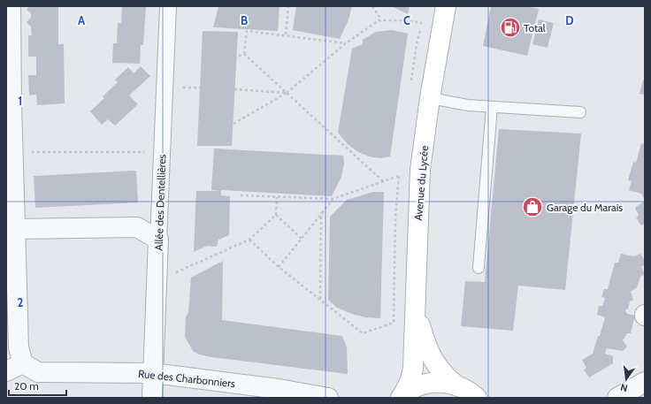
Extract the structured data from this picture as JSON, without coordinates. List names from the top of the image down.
{
  "streets": {
    "main road": ["Avenue du Lycée"],
    "street": ["Allée des Dentellières", "Rue des Charbonniers"]
  },
  "crossings": [
    ["Allée des Dentellières", "Rue des Charbonniers"]
  ],
  "places": {
    "fuel station": ["Total"],
    "shop": ["Garage du Marais"]
  },
  "scale_bar": "20 m",
  "north": "bottom",
  "grid": {
    "columns": [
      "A",
      "B",
      "C",
      "D"
    ],
    "rows": ["1", "2"]
  }
}
